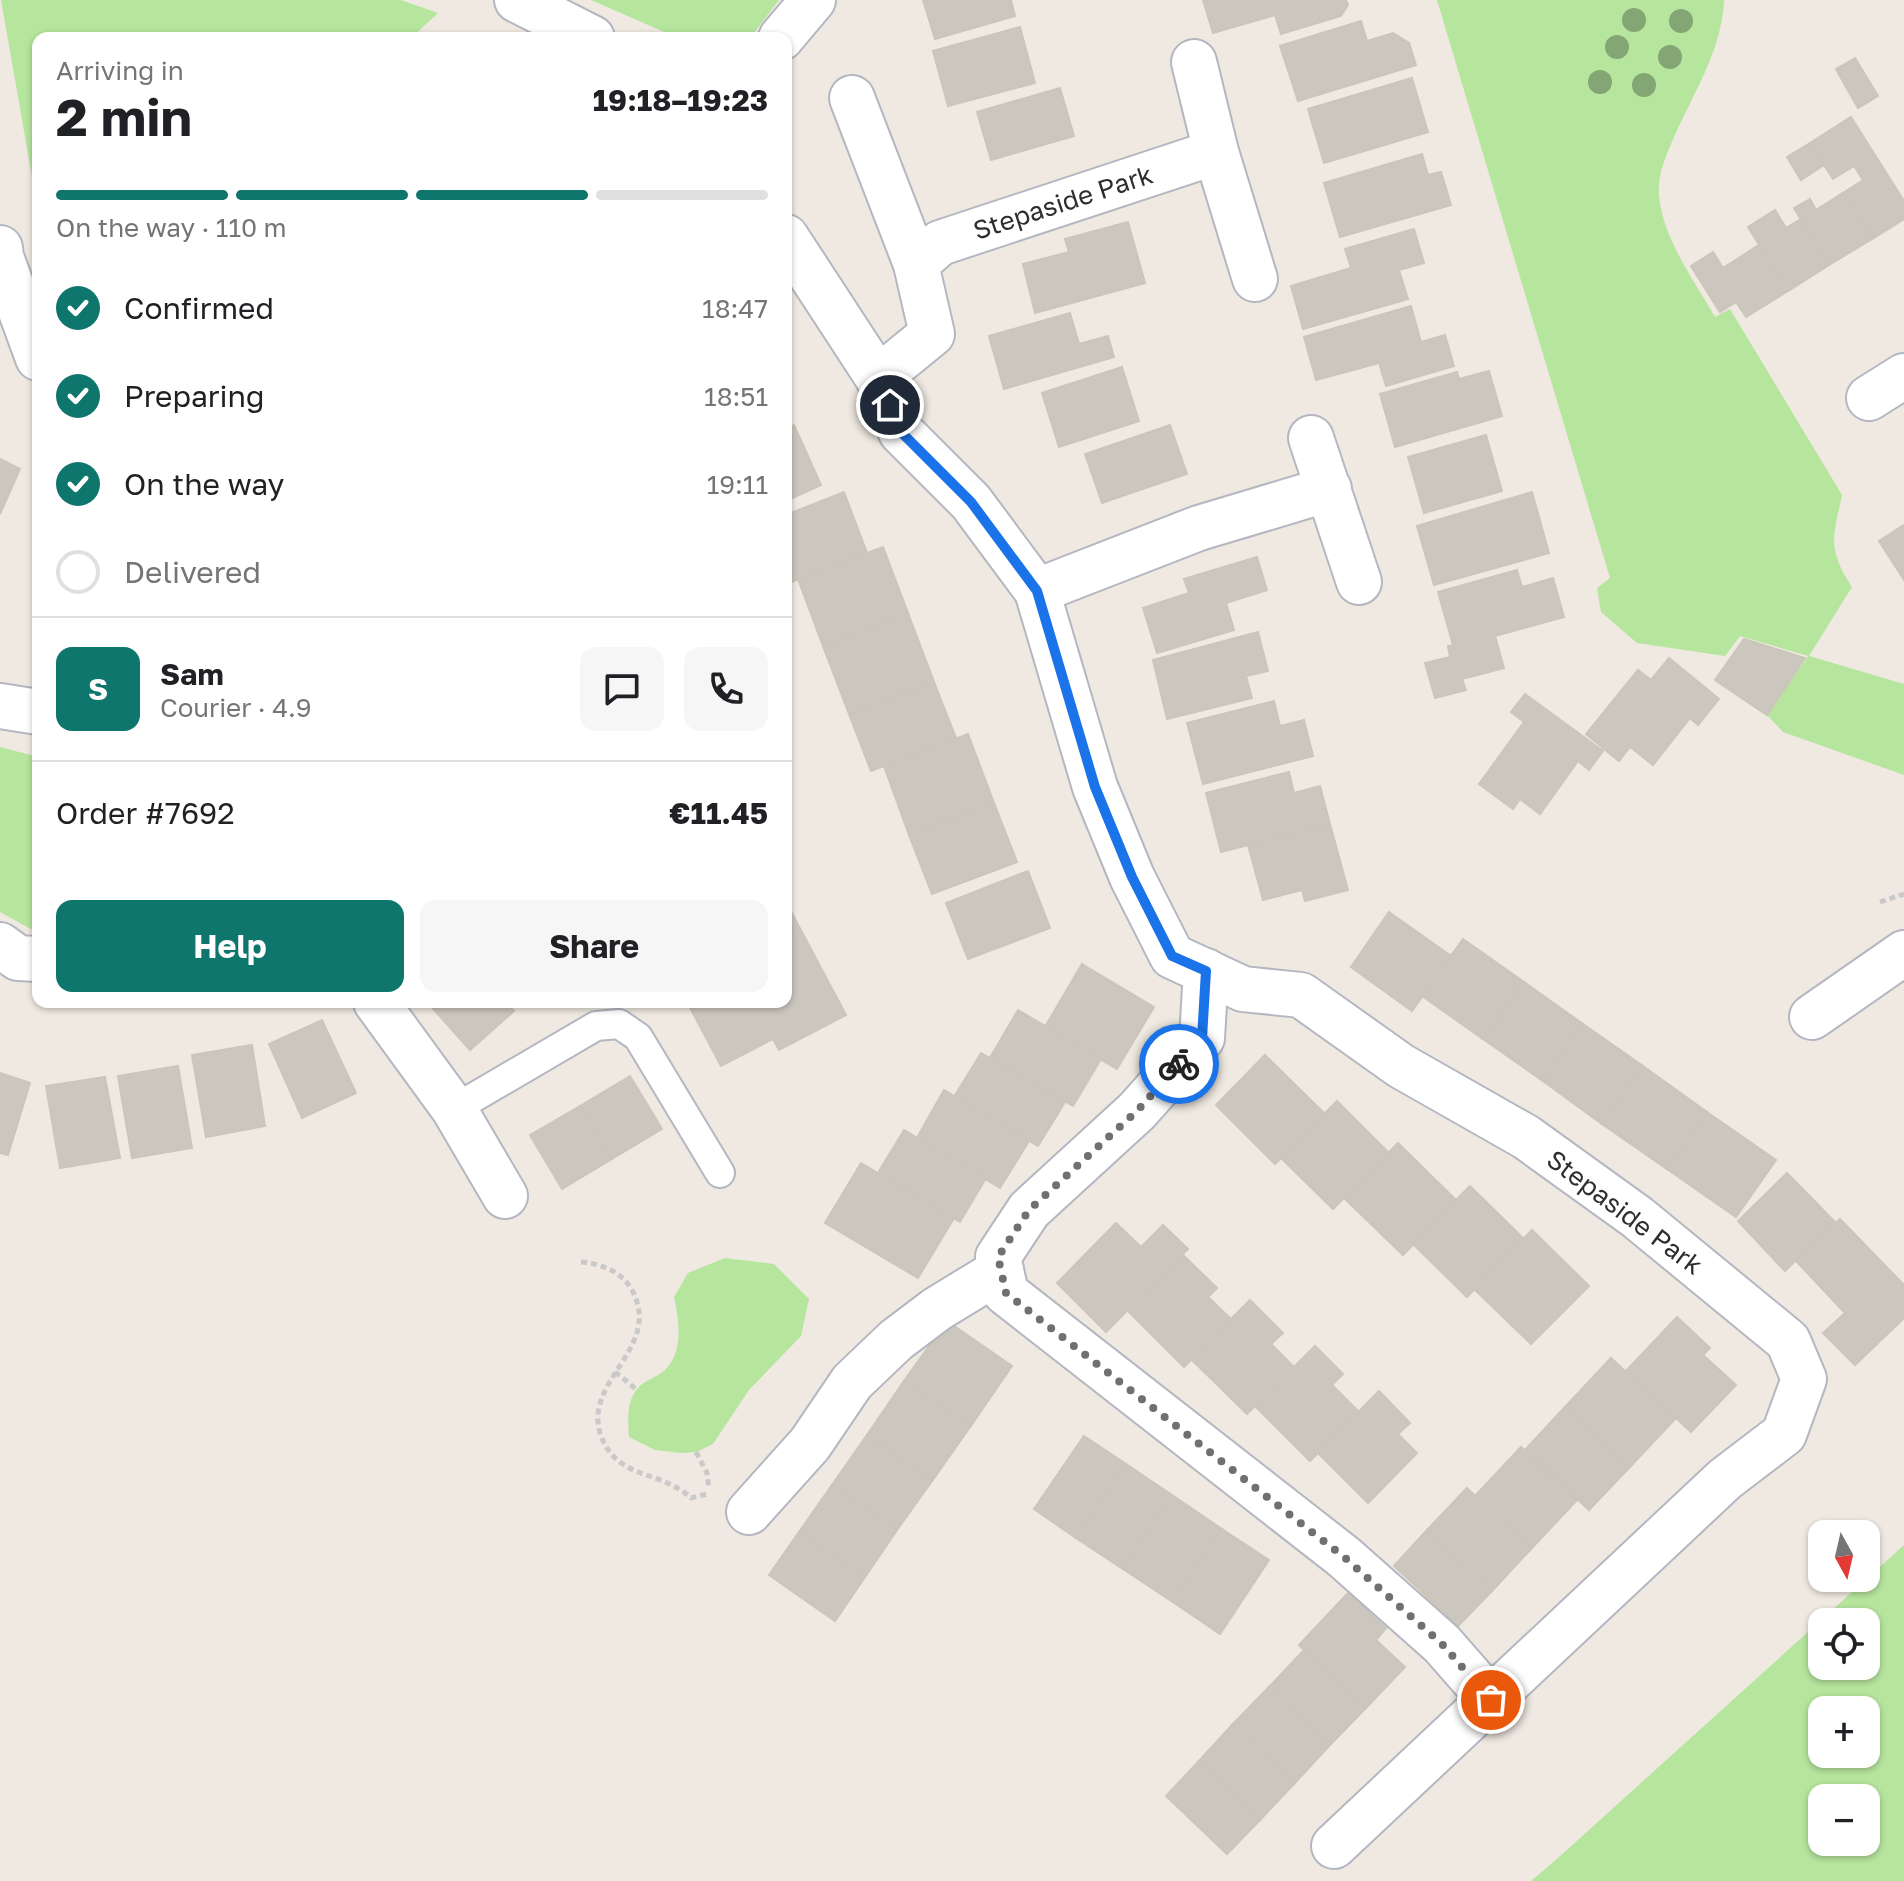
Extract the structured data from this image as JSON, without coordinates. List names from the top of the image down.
{
  "streets": {
    "street": ["Stepaside Park"]
  },
  "north": "bottom",
  "page": {
    "heading": ["2 min", "Arriving in", "19:18–19:23"],
    "panel": [
      "Sam",
      "Courier · 4.9",
      "Order #7692",
      "€11.45"
    ],
    "bar": "On the way · 110 m",
    "list": [
      ["Confirmed", "18:47"],
      ["Preparing", "18:51"],
      ["On the way", "19:11"],
      "Delivered"
    ],
    "round": "S",
    "buttons": ["Help", "Share"],
    "map_buttons": ["+", "−"]
  }
}
